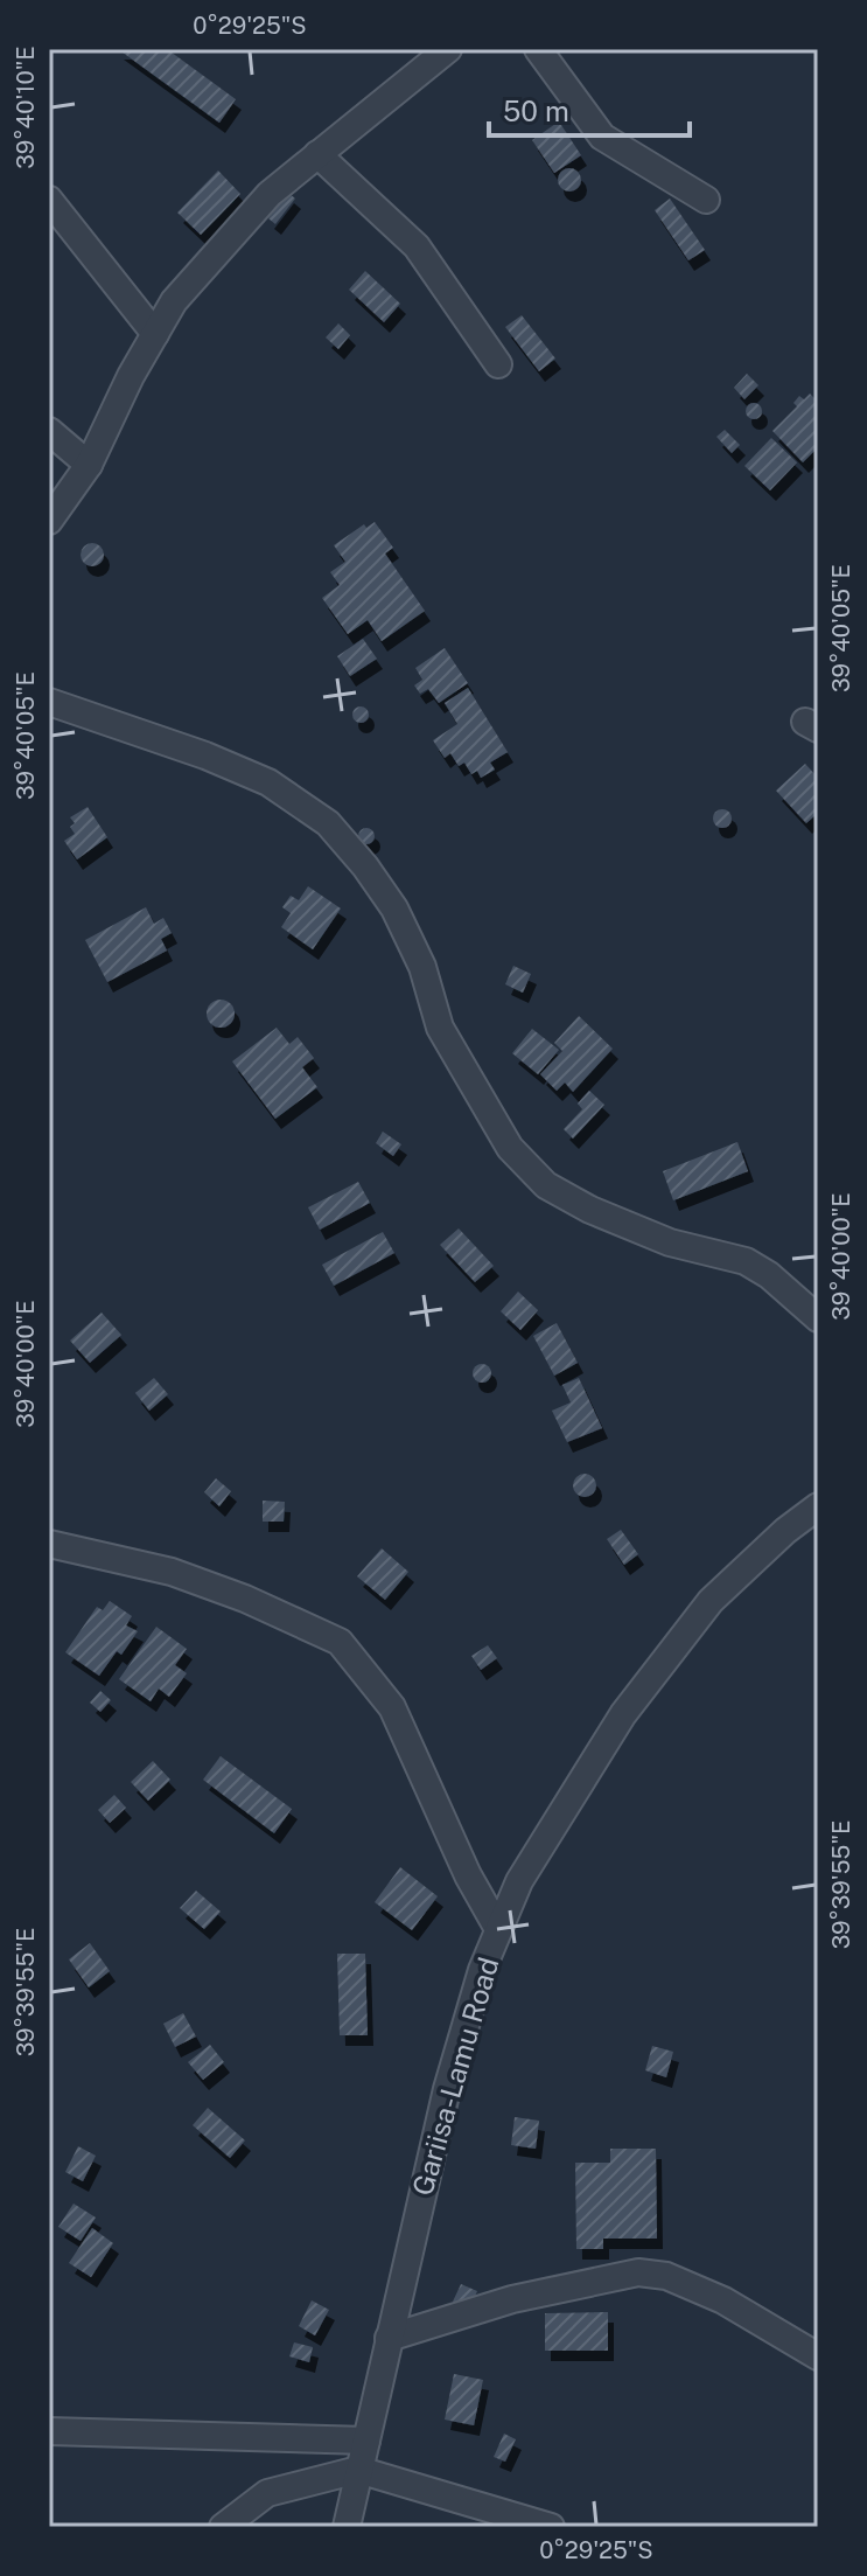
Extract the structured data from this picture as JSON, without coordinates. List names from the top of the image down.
{
  "streets": {
    "street": ["Gariisa-Lamu Road"]
  },
  "scale_bar": "50 m",
  "coordinates": [
    "0°29'25\"S",
    "39°40'10\"E",
    "39°40'05\"E",
    "39°40'00\"E",
    "39°39'55\"E"
  ]
}
